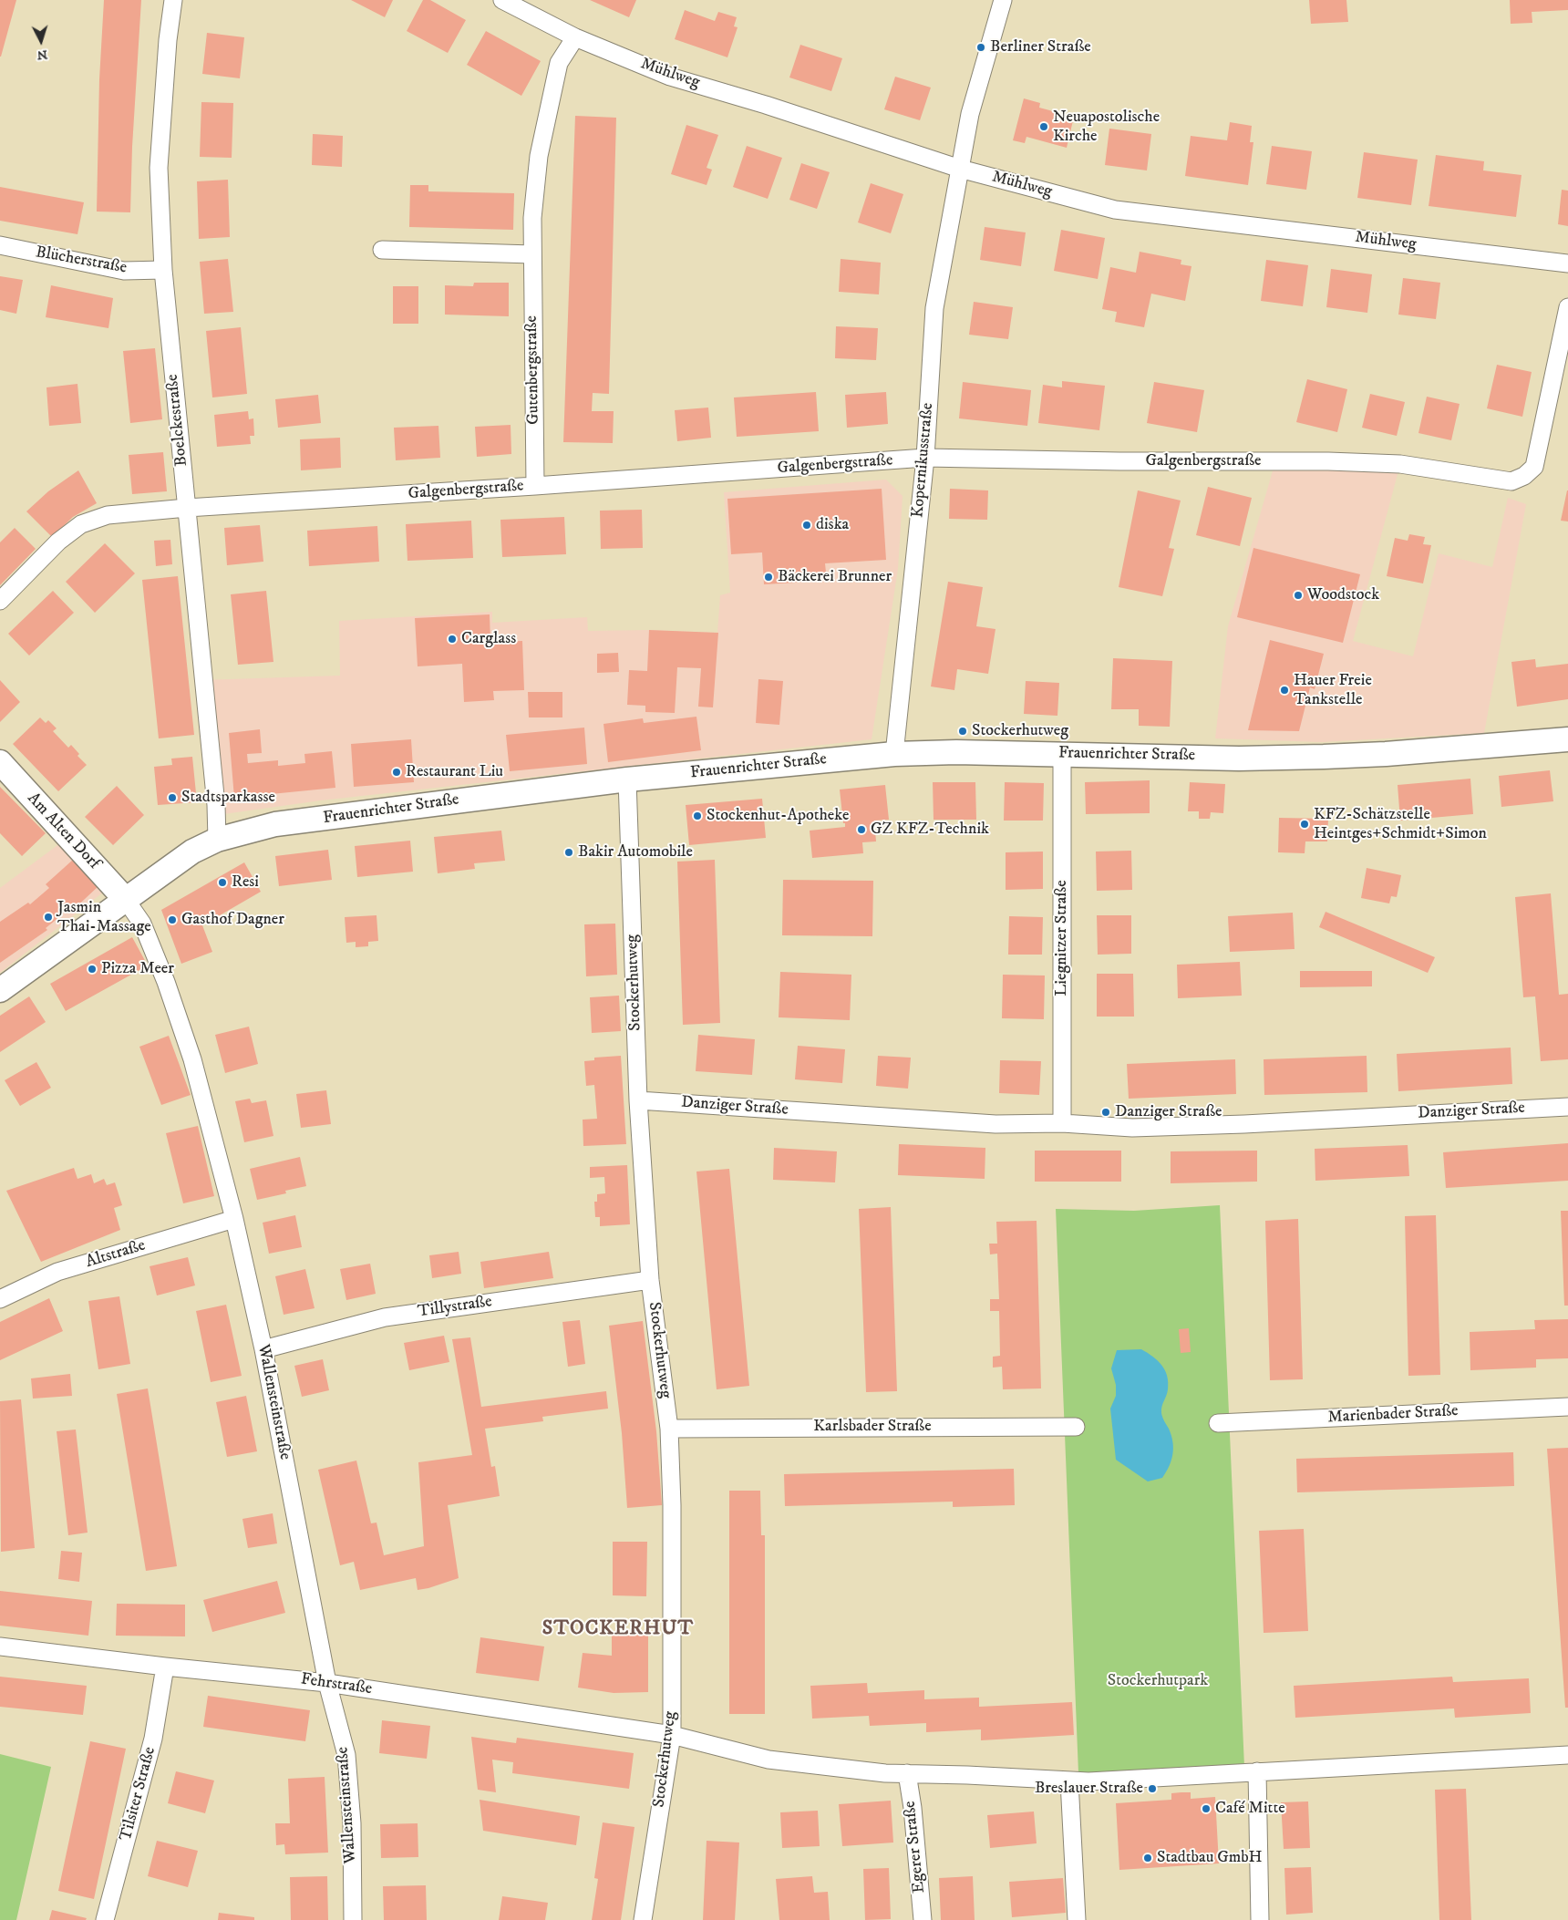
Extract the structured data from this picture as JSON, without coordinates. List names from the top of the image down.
{
  "streets": {
    "main road": ["Frauenrichter Straße", "Am Alten Dorf"],
    "street": [
      "Mühlweg",
      "Blücherstraße",
      "Gutenbergstraße",
      "Boelckestraße",
      "Kopernikusstraße",
      "Galgenbergstraße",
      "Liegnitzer Straße",
      "Stockerhutweg",
      "Danziger Straße",
      "Altstraße",
      "Tillystraße",
      "Wallensteinstraße",
      "Marienbader Straße",
      "Karlsbader Straße",
      "Fehrstraße",
      "Tilsiter Straße",
      "Egerer Straße"
    ]
  },
  "crossings": [
    ["Mühlweg", "Gutenbergstraße"],
    ["Mühlweg", "Kopernikusstraße"],
    ["Blücherstraße", "Boelckestraße"],
    ["Gutenbergstraße", "Galgenbergstraße"],
    ["Boelckestraße", "Galgenbergstraße"],
    ["Boelckestraße", "Frauenrichter Straße"],
    ["Kopernikusstraße", "Galgenbergstraße"],
    ["Kopernikusstraße", "Frauenrichter Straße"],
    ["Frauenrichter Straße", "Am Alten Dorf"],
    ["Frauenrichter Straße", "Liegnitzer Straße"],
    ["Frauenrichter Straße", "Stockerhutweg"],
    ["Frauenrichter Straße", "Wallensteinstraße"],
    ["Am Alten Dorf", "Wallensteinstraße"],
    ["Liegnitzer Straße", "Danziger Straße"],
    ["Stockerhutweg", "Danziger Straße"],
    ["Stockerhutweg", "Tillystraße"],
    ["Stockerhutweg", "Karlsbader Straße"],
    ["Stockerhutweg", "Fehrstraße"],
    ["Altstraße", "Wallensteinstraße"],
    ["Tillystraße", "Wallensteinstraße"],
    ["Wallensteinstraße", "Fehrstraße"],
    ["Fehrstraße", "Tilsiter Straße"]
  ],
  "districts": ["STOCKERHUT"],
  "parks": ["Stockerhutpark"],
  "places": [
    "Berliner Straße",
    "Neuapostolische Kirche",
    "diska",
    "Bäckerei Brunner",
    "Woodstock",
    "Carglass",
    "Hauer Freie Tankstelle",
    "Stockerhutweg",
    "Restaurant Liu",
    "Stadtsparkasse",
    "Stockenhut-Apotheke",
    "KFZ-Schätzstelle Heintges+Schmidt+Simon",
    "GZ KFZ-Technik",
    "Bakir Automobile",
    "Resi",
    "Jasmin Thai-Massage",
    "Gasthof Dagner",
    "Pizza Meer",
    "Danziger Straße",
    "Breslauer Straße",
    "Café Mitte",
    "Stadtbau GmbH"
  ],
  "north": "bottom"
}
